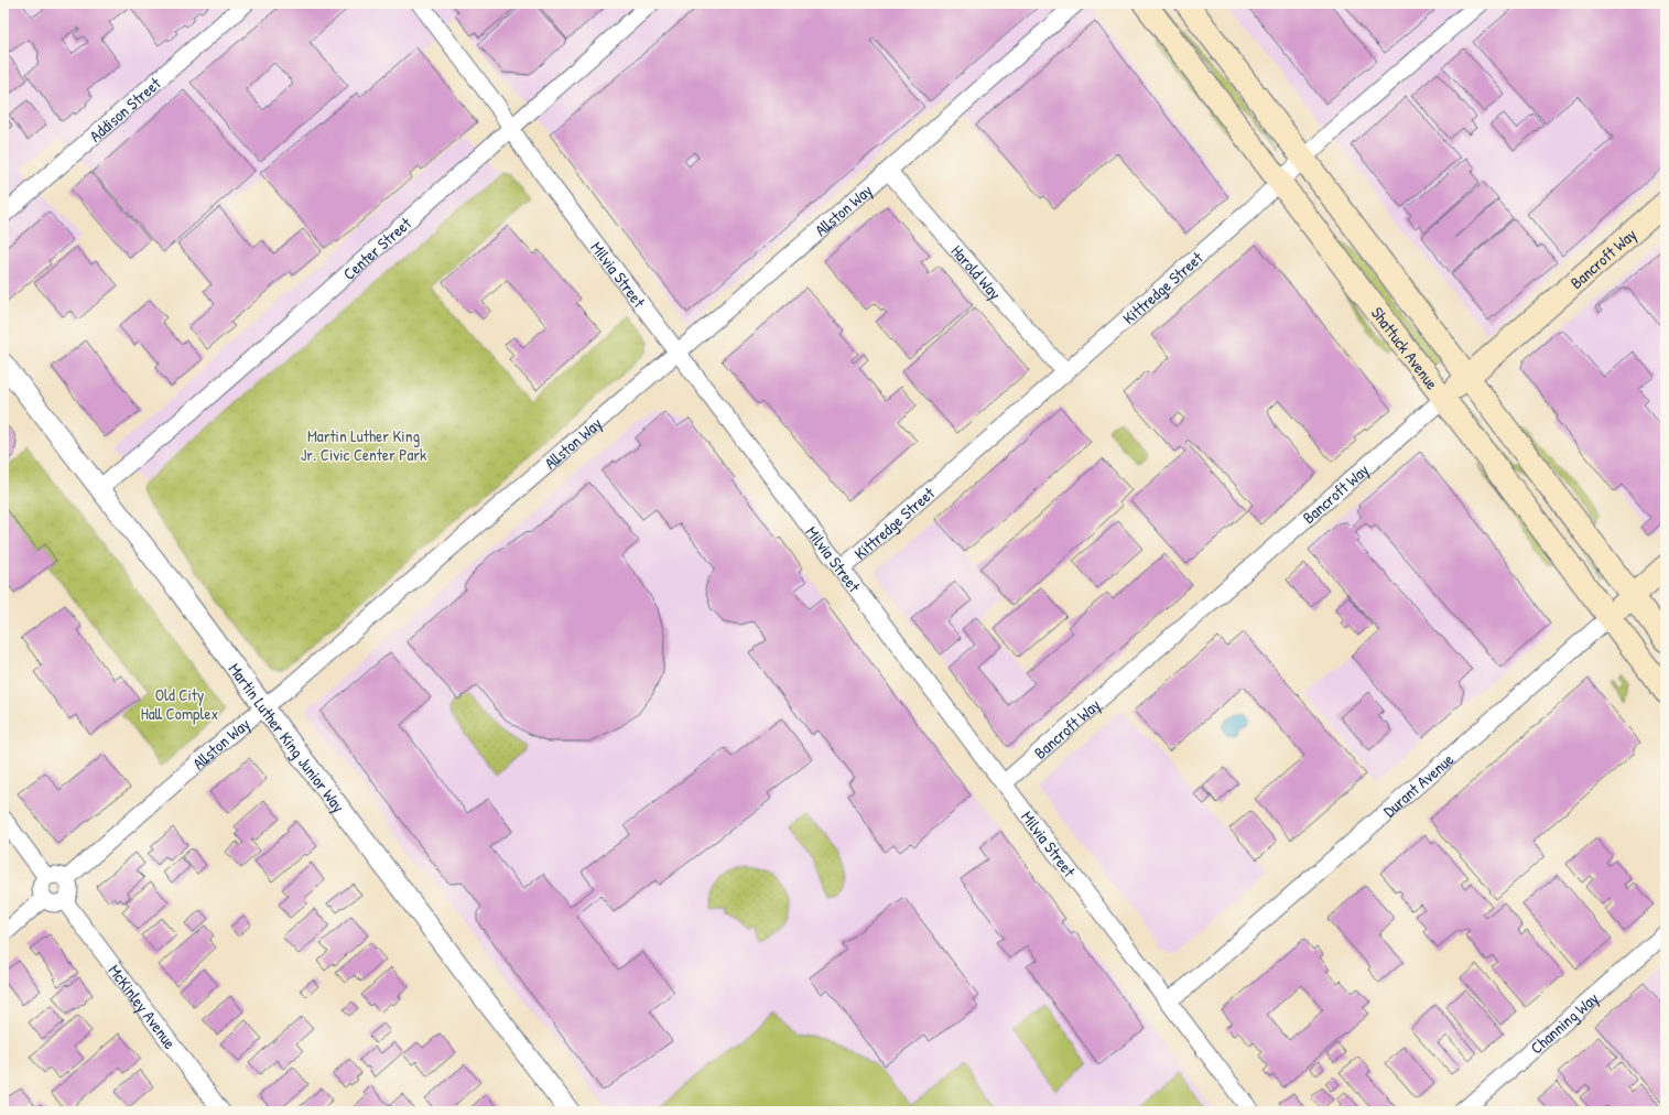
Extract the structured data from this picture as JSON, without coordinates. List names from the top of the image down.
{
  "streets": {
    "main road": ["Bancroft Way", "Shattuck Avenue", "Durant Avenue"],
    "street": [
      "Addison Street",
      "Allston Way",
      "Center Street",
      "Harold Way",
      "Milvia Street",
      "Kittredge Street",
      "Martin Luther King Junior Way",
      "McKinley Avenue",
      "Channing Way"
    ]
  },
  "crossings": [
    ["Allston Way", "Harold Way"],
    ["Allston Way", "Milvia Street"],
    ["Allston Way", "Martin Luther King Junior Way"],
    ["Allston Way", "McKinley Avenue"],
    ["Center Street", "Milvia Street"],
    ["Center Street", "Martin Luther King Junior Way"],
    ["Bancroft Way", "Milvia Street"],
    ["Bancroft Way", "Shattuck Avenue"],
    ["Harold Way", "Kittredge Street"],
    ["Milvia Street", "Kittredge Street"],
    ["Milvia Street", "Durant Avenue"],
    ["Kittredge Street", "Shattuck Avenue"],
    ["Shattuck Avenue", "Durant Avenue"]
  ],
  "parks": ["Martin Luther King Jr. Civic Center Park", "Old City Hall Complex"]
}
